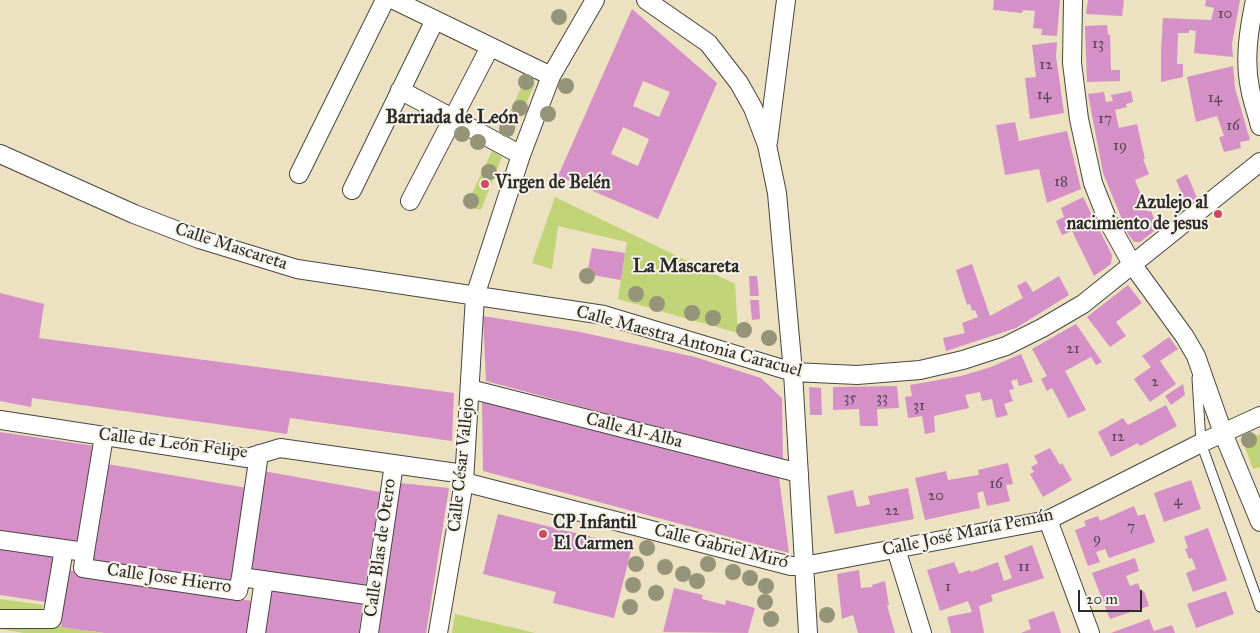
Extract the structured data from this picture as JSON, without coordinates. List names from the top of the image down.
{
  "streets": {
    "street": [
      "Calle Mascareta",
      "Calle Maestra Antonia Caracuel",
      "Calle Al-Alba",
      "Calle de León Felipe",
      "Calle César Vallejo",
      "Calle José María Pemán",
      "Calle Gabriel Miró",
      "Calle Blas de Otero",
      "Calle Jose Hierro"
    ]
  },
  "crossings": [
    ["Calle Mascareta", "Calle Maestra Antonia Caracuel"],
    ["Calle Mascareta", "Calle César Vallejo"],
    ["Calle Maestra Antonia Caracuel", "Calle César Vallejo"],
    ["Calle Al-Alba", "Calle César Vallejo"],
    ["Calle de León Felipe", "Calle César Vallejo"],
    ["Calle de León Felipe", "Calle Gabriel Miró"],
    ["Calle de León Felipe", "Calle Blas de Otero"],
    ["Calle César Vallejo", "Calle Gabriel Miró"],
    ["Calle José María Pemán", "Calle Gabriel Miró"],
    ["Calle Blas de Otero", "Calle Jose Hierro"]
  ],
  "districts": ["Barriada de León", "La Mascareta"],
  "places": ["Virgen de Belén", "Azulejo al nacimiento de jesus", "CP Infantil El Carmen"],
  "house_numbers": [
    "10",
    "13",
    "12",
    "14",
    "14",
    "17",
    "16",
    "19",
    "18",
    "21",
    "2",
    "35",
    "33",
    "31",
    "12",
    "16",
    "20",
    "4",
    "22",
    "7",
    "9",
    "11",
    "1"
  ],
  "scale_bar": "20 m"
}
